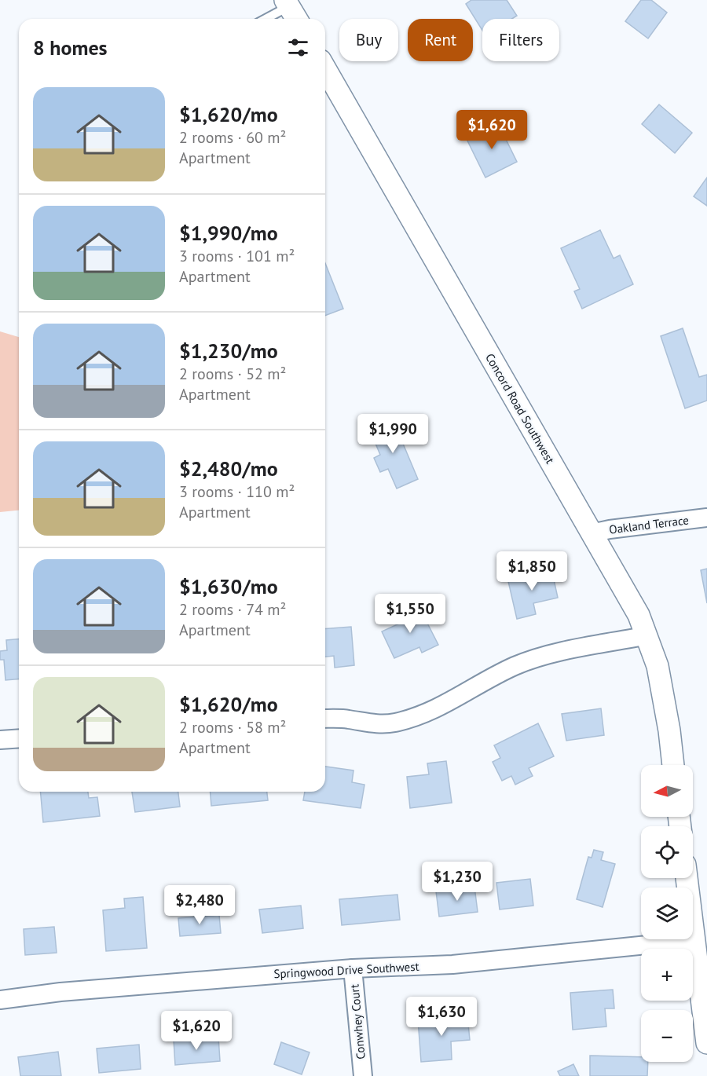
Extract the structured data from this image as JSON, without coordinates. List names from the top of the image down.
{
  "streets": {
    "street": [
      "Concord Road Southwest",
      "Oakland Terrace",
      "Springwood Drive Southwest",
      "Conwhey Court"
    ]
  },
  "crossings": [
    ["Concord Road Southwest", "Oakland Terrace"],
    ["Springwood Drive Southwest", "Conwhey Court"]
  ],
  "north": "left",
  "page": {
    "chip": ["Buy", "Rent", "Filters"],
    "heading": "8 homes",
    "list": [
      {
        "name": "$1,620/mo",
        "note": "2 rooms · 60 m² · Apartment"
      },
      {
        "name": "$1,990/mo",
        "note": "3 rooms · 101 m² · Apartment"
      },
      {
        "name": "$1,230/mo",
        "note": "2 rooms · 52 m² · Apartment"
      },
      {
        "name": "$2,480/mo",
        "note": "3 rooms · 110 m² · Apartment"
      },
      {
        "name": "$1,630/mo",
        "note": "2 rooms · 74 m² · Apartment"
      },
      {
        "name": "$1,620/mo",
        "note": "2 rooms · 58 m² · Apartment"
      }
    ],
    "price": [
      "$1,620",
      "$1,990",
      "$1,850",
      "$1,550",
      "$1,230",
      "$2,480",
      "$1,630",
      "$1,620"
    ],
    "map_buttons": ["+", "−"]
  }
}
